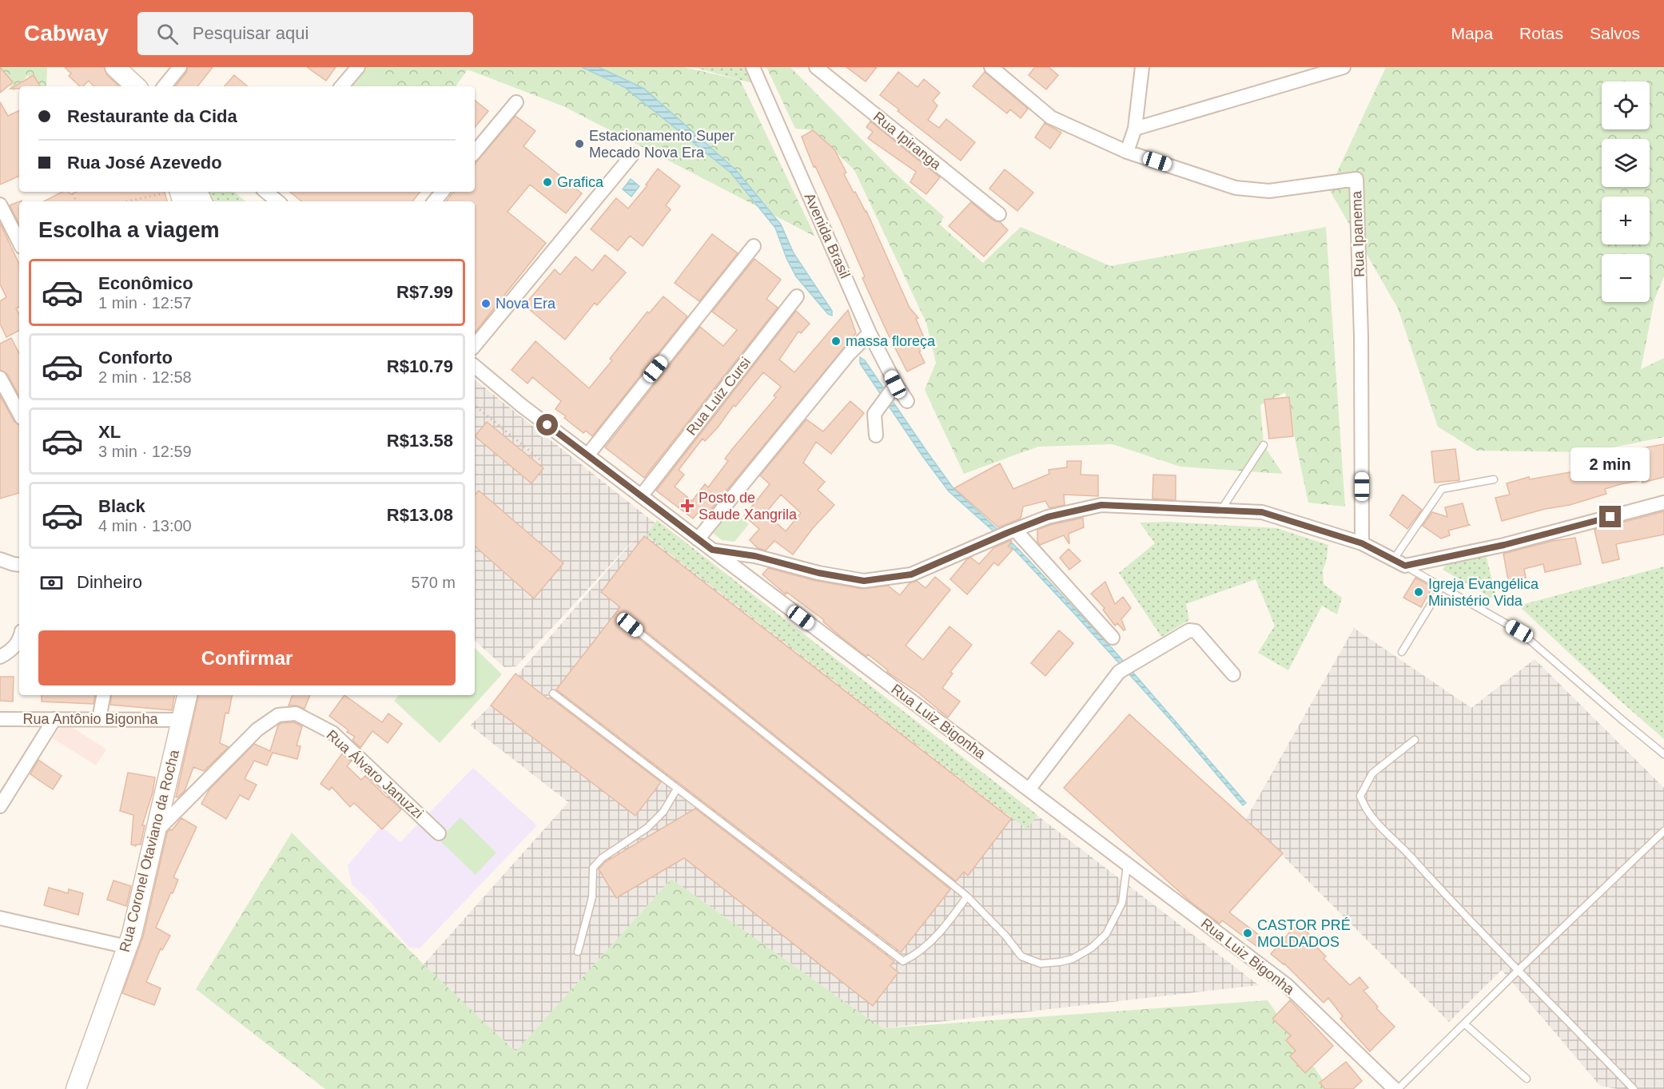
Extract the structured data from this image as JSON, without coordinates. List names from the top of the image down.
{
  "streets": {
    "street": [
      "Rua Ipiranga",
      "Rua Ipanema",
      "Avenida Brasil",
      "Rua Luiz Cursi",
      "Rua Antônio Bigonha",
      "Rua Luiz Bigonha",
      "Rua Álvaro Januzzi",
      "Rua Coronel Otaviano da Rocha"
    ]
  },
  "crossings": [
    ["Rua Luiz Cursi", "Rua Luiz Bigonha"],
    ["Rua Antônio Bigonha", "Rua Coronel Otaviano da Rocha"],
    ["Rua Álvaro Januzzi", "Rua Coronel Otaviano da Rocha"]
  ],
  "places": {
    "other": [
      "Estacionamento Super Mecado Nova Era",
      "Grafica",
      "Nova Era",
      "massa floreça",
      "Igreja Evangélica Ministério Vida",
      "CASTOR PRÉ MOLDADOS"
    ],
    "health": ["Posto de Saude Xangrila"]
  },
  "page": {
    "header": "Cabway",
    "search": "Pesquisar aqui",
    "nav": ["Mapa", "Rotas", "Salvos"],
    "map_buttons": ["+", "−"],
    "banner": ["Restaurante da Cida", "Rua José Azevedo"],
    "heading": "Escolha a viagem",
    "list": [
      {
        "name": "Econômico",
        "note": "1 min · 12:57",
        "value": "R$7.99"
      },
      {
        "name": "Conforto",
        "note": "2 min · 12:58",
        "value": "R$10.79"
      },
      {
        "name": "XL",
        "note": "3 min · 12:59",
        "value": "R$13.58"
      },
      {
        "name": "Black",
        "note": "4 min · 13:00",
        "value": "R$13.08"
      }
    ],
    "bubble": "2 min",
    "pay": ["Dinheiro", "570 m"],
    "buttons": "Confirmar"
  }
}
